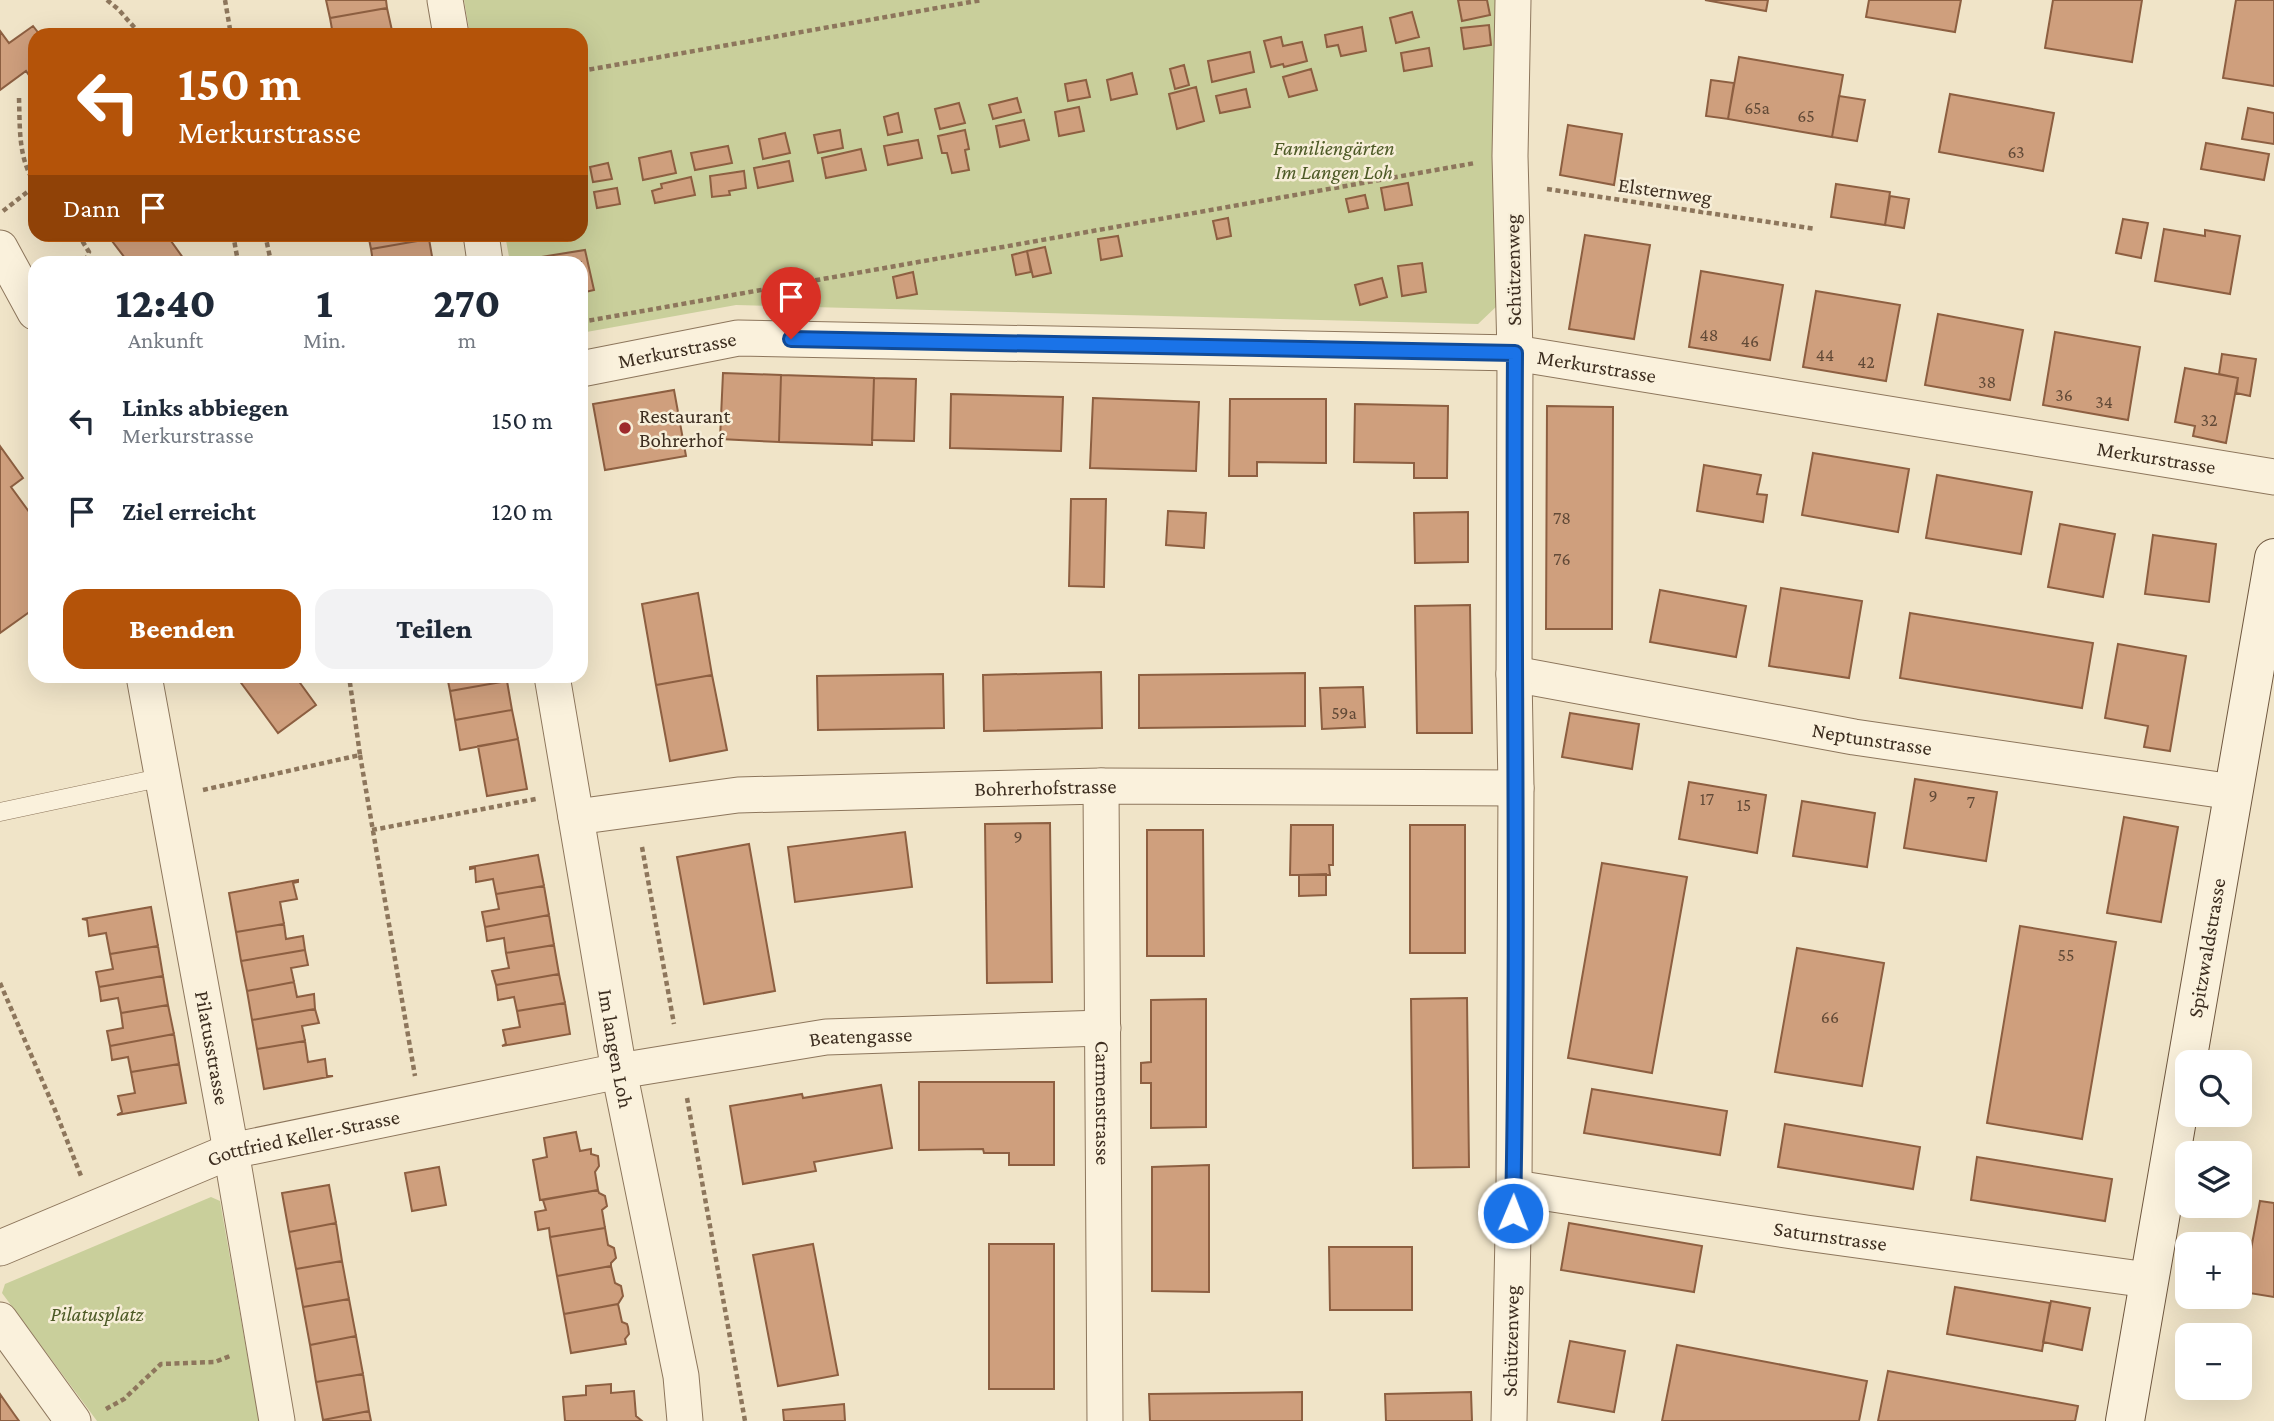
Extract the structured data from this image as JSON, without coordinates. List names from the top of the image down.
{
  "streets": {
    "street": [
      "Schützenweg",
      "Merkurstrasse",
      "Neptunstrasse",
      "Bohrerhofstrasse",
      "Spitzwaldstrasse",
      "Beatengasse",
      "Pilatusstrasse",
      "Im langen Loh",
      "Carmenstrasse",
      "Gottfried Keller-Strasse",
      "Saturnstrasse"
    ],
    "path": ["Elsternweg"]
  },
  "crossings": [
    ["Elsternweg", "Schützenweg"],
    ["Schützenweg", "Merkurstrasse"],
    ["Schützenweg", "Neptunstrasse"],
    ["Schützenweg", "Bohrerhofstrasse"],
    ["Schützenweg", "Saturnstrasse"],
    ["Neptunstrasse", "Spitzwaldstrasse"],
    ["Bohrerhofstrasse", "Im langen Loh"],
    ["Bohrerhofstrasse", "Carmenstrasse"],
    ["Spitzwaldstrasse", "Saturnstrasse"],
    ["Beatengasse", "Im langen Loh"],
    ["Beatengasse", "Carmenstrasse"],
    ["Beatengasse", "Gottfried Keller-Strasse"],
    ["Pilatusstrasse", "Gottfried Keller-Strasse"],
    ["Im langen Loh", "Gottfried Keller-Strasse"]
  ],
  "parks": ["Familiengärten Im Langen Loh", "Pilatusplatz"],
  "places": ["Restaurant Bohrerhof"],
  "house_numbers": [
    "65a",
    "65",
    "63",
    "48",
    "46",
    "44",
    "42",
    "38",
    "36",
    "34",
    "32",
    "78",
    "76",
    "59a",
    "9",
    "17",
    "7",
    "15",
    "9",
    "55",
    "66"
  ],
  "page": {
    "turn": ["150 m", "Merkurstrasse"],
    "then": "Dann",
    "eta": [
      "12:40",
      "Ankunft",
      "1",
      "Min.",
      "270",
      "m"
    ],
    "list": [
      {
        "name": "Links abbiegen",
        "note": "Merkurstrasse",
        "value": "150 m"
      },
      {
        "name": "Ziel erreicht",
        "value": "120 m"
      }
    ],
    "buttons": ["Beenden", "Teilen"],
    "map_buttons": ["+", "−"]
  }
}
